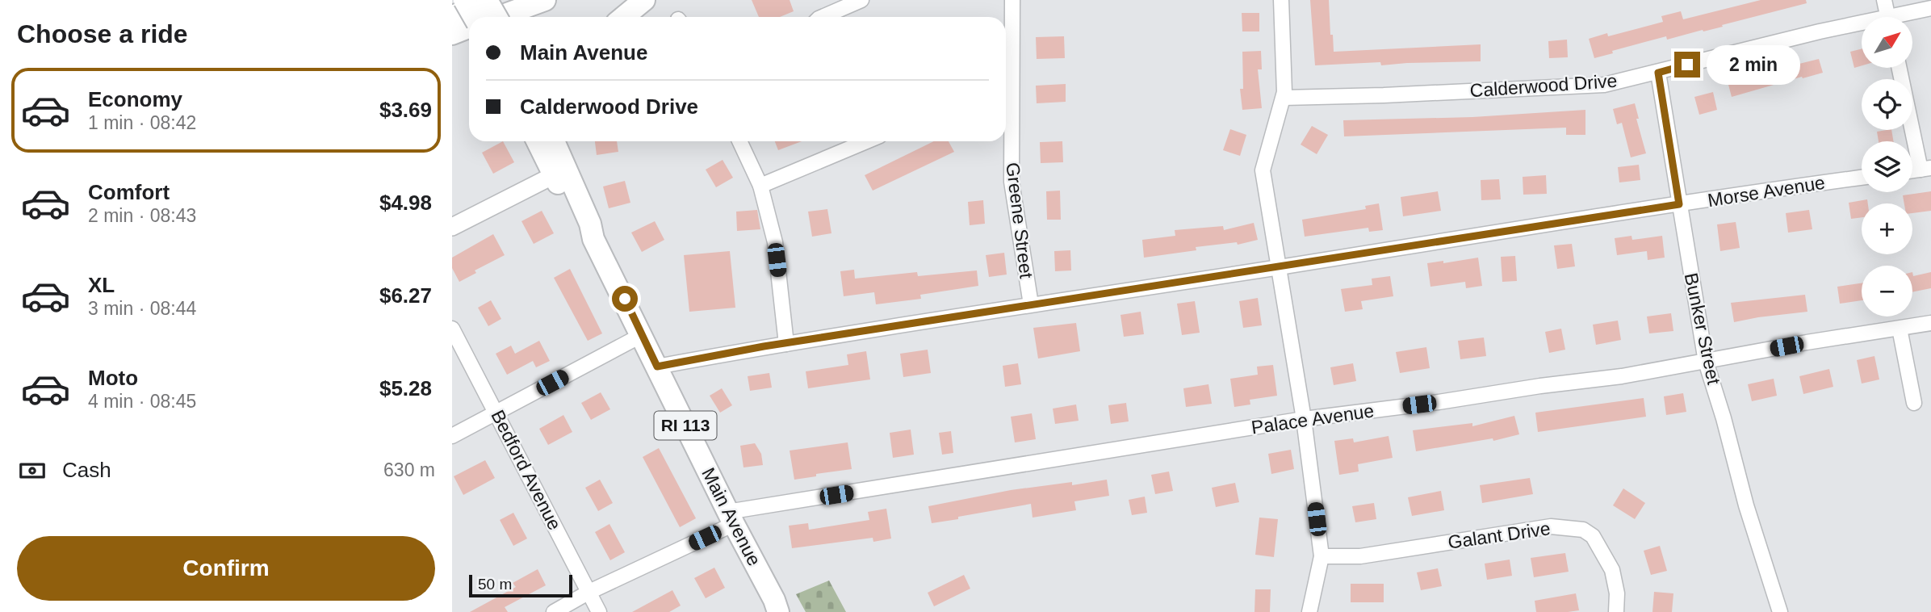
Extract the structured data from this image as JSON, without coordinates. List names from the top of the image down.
{
  "streets": {
    "main road": ["RI 113", "Main Avenue"],
    "street": [
      "Calderwood Drive",
      "Morse Avenue",
      "Greene Street",
      "Bunker Street",
      "Palace Avenue",
      "Bedford Avenue",
      "Galant Drive"
    ]
  },
  "crossings": [
    ["Calderwood Drive", "Bunker Street"],
    ["Morse Avenue", "Greene Street"],
    ["Morse Avenue", "Bunker Street"],
    ["Morse Avenue", "Main Avenue"],
    ["Bunker Street", "Palace Avenue"],
    ["Palace Avenue", "Bedford Avenue"],
    ["Palace Avenue", "Main Avenue"]
  ],
  "scale_bar": "50 m",
  "north": "top right",
  "page": {
    "heading": "Choose a ride",
    "map_buttons": ["+", "−"],
    "banner": ["Main Avenue", "Calderwood Drive"],
    "bubble": "2 min",
    "list": [
      {
        "name": "Economy",
        "note": "1 min · 08:42",
        "value": "$3.69"
      },
      {
        "name": "Comfort",
        "note": "2 min · 08:43",
        "value": "$4.98"
      },
      {
        "name": "XL",
        "note": "3 min · 08:44",
        "value": "$6.27"
      },
      {
        "name": "Moto",
        "note": "4 min · 08:45",
        "value": "$5.28"
      }
    ],
    "pay": ["Cash", "630 m"],
    "buttons": "Confirm",
    "scale": "50 m"
  }
}
